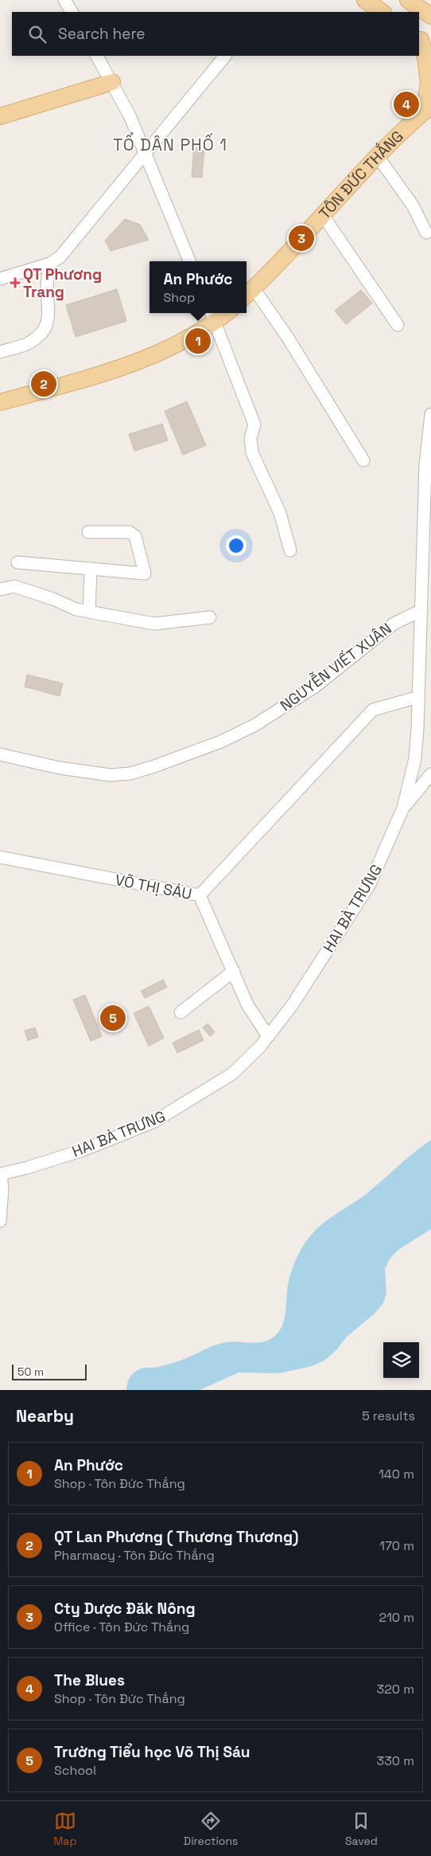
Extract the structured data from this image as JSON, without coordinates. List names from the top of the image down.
{
  "streets": {
    "main road": ["TÔN ĐỨC THẮNG"],
    "street": ["NGUYỄN VIẾT XUÂN", "VÕ THỊ SÁU", "HAI BÀ TRƯNG"]
  },
  "crossings": [
    ["NGUYỄN VIẾT XUÂN", "HAI BÀ TRƯNG"],
    ["VÕ THỊ SÁU", "HAI BÀ TRƯNG"]
  ],
  "districts": ["TỔ DÂN PHỐ 1"],
  "places": {
    "health": ["QT Phương Trang"]
  },
  "scale_bar": "50 m",
  "page": {
    "search": "Search here",
    "pins": [
      "4",
      "3",
      "1",
      "2",
      "5"
    ],
    "popup": ["An Phước", "Shop"],
    "scale": "50 m",
    "heading": ["Nearby", "5 results"],
    "list": [
      {
        "mark": "1",
        "name": "An Phước",
        "note": "Shop · Tôn Đức Thắng",
        "value": "140 m"
      },
      {
        "mark": "2",
        "name": "QT Lan Phương ( Thương Thương)",
        "note": "Pharmacy · Tôn Đức Thắng",
        "value": "170 m"
      },
      {
        "mark": "3",
        "name": "Cty Dược Đăk Nông",
        "note": "Office · Tôn Đức Thắng",
        "value": "210 m"
      },
      {
        "mark": "4",
        "name": "The Blues",
        "note": "Shop · Tôn Đức Thắng",
        "value": "320 m"
      },
      {
        "mark": "5",
        "name": "Trường Tiểu học Võ Thị Sáu",
        "note": "School",
        "value": "330 m"
      }
    ],
    "nav": ["Map", "Directions", "Saved"]
  }
}
